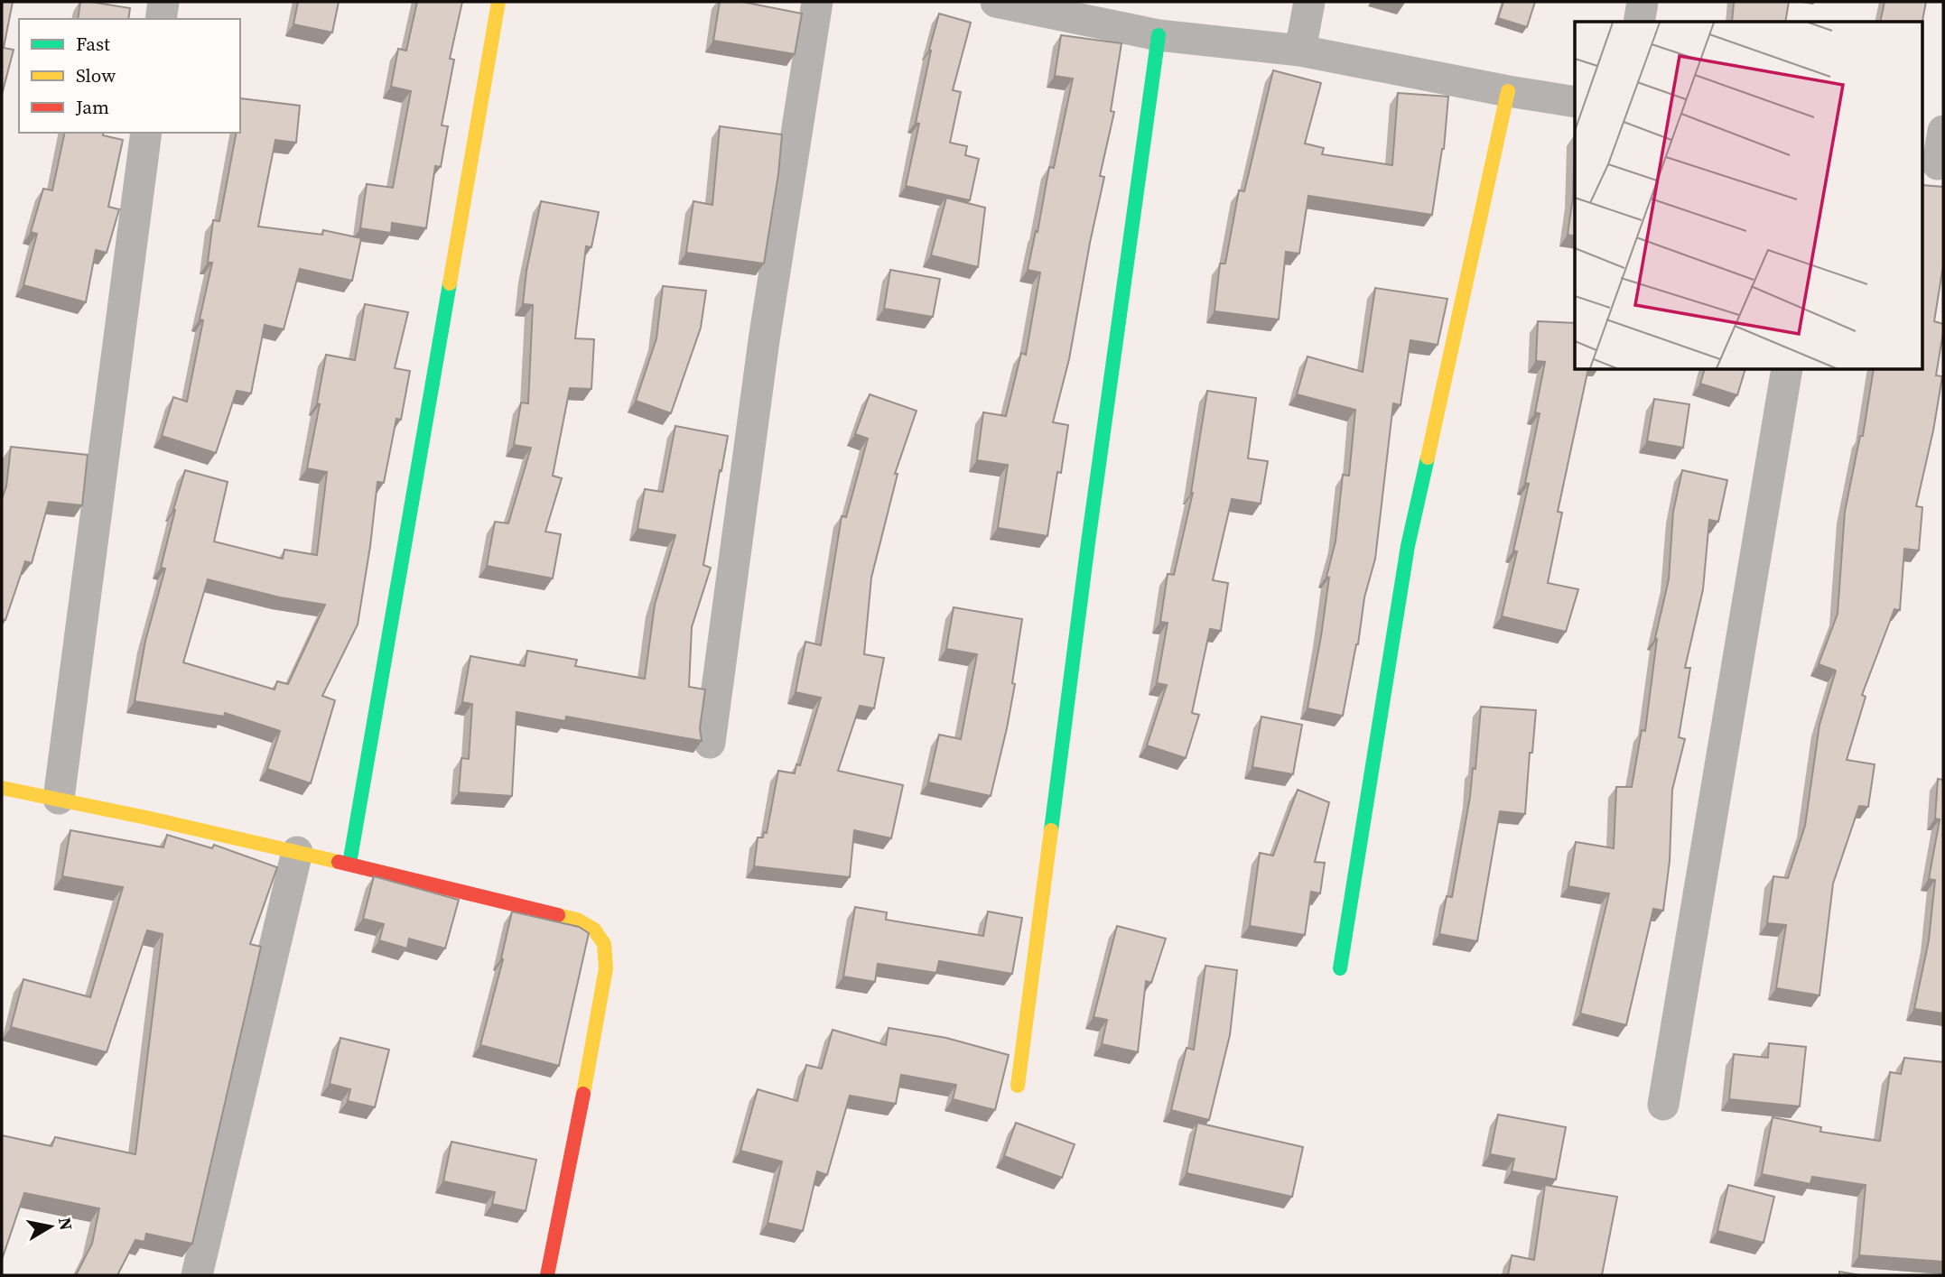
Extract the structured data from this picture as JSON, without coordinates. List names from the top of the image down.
{
  "legend": ["Fast", "Slow", "Jam"],
  "north": "right"
}
